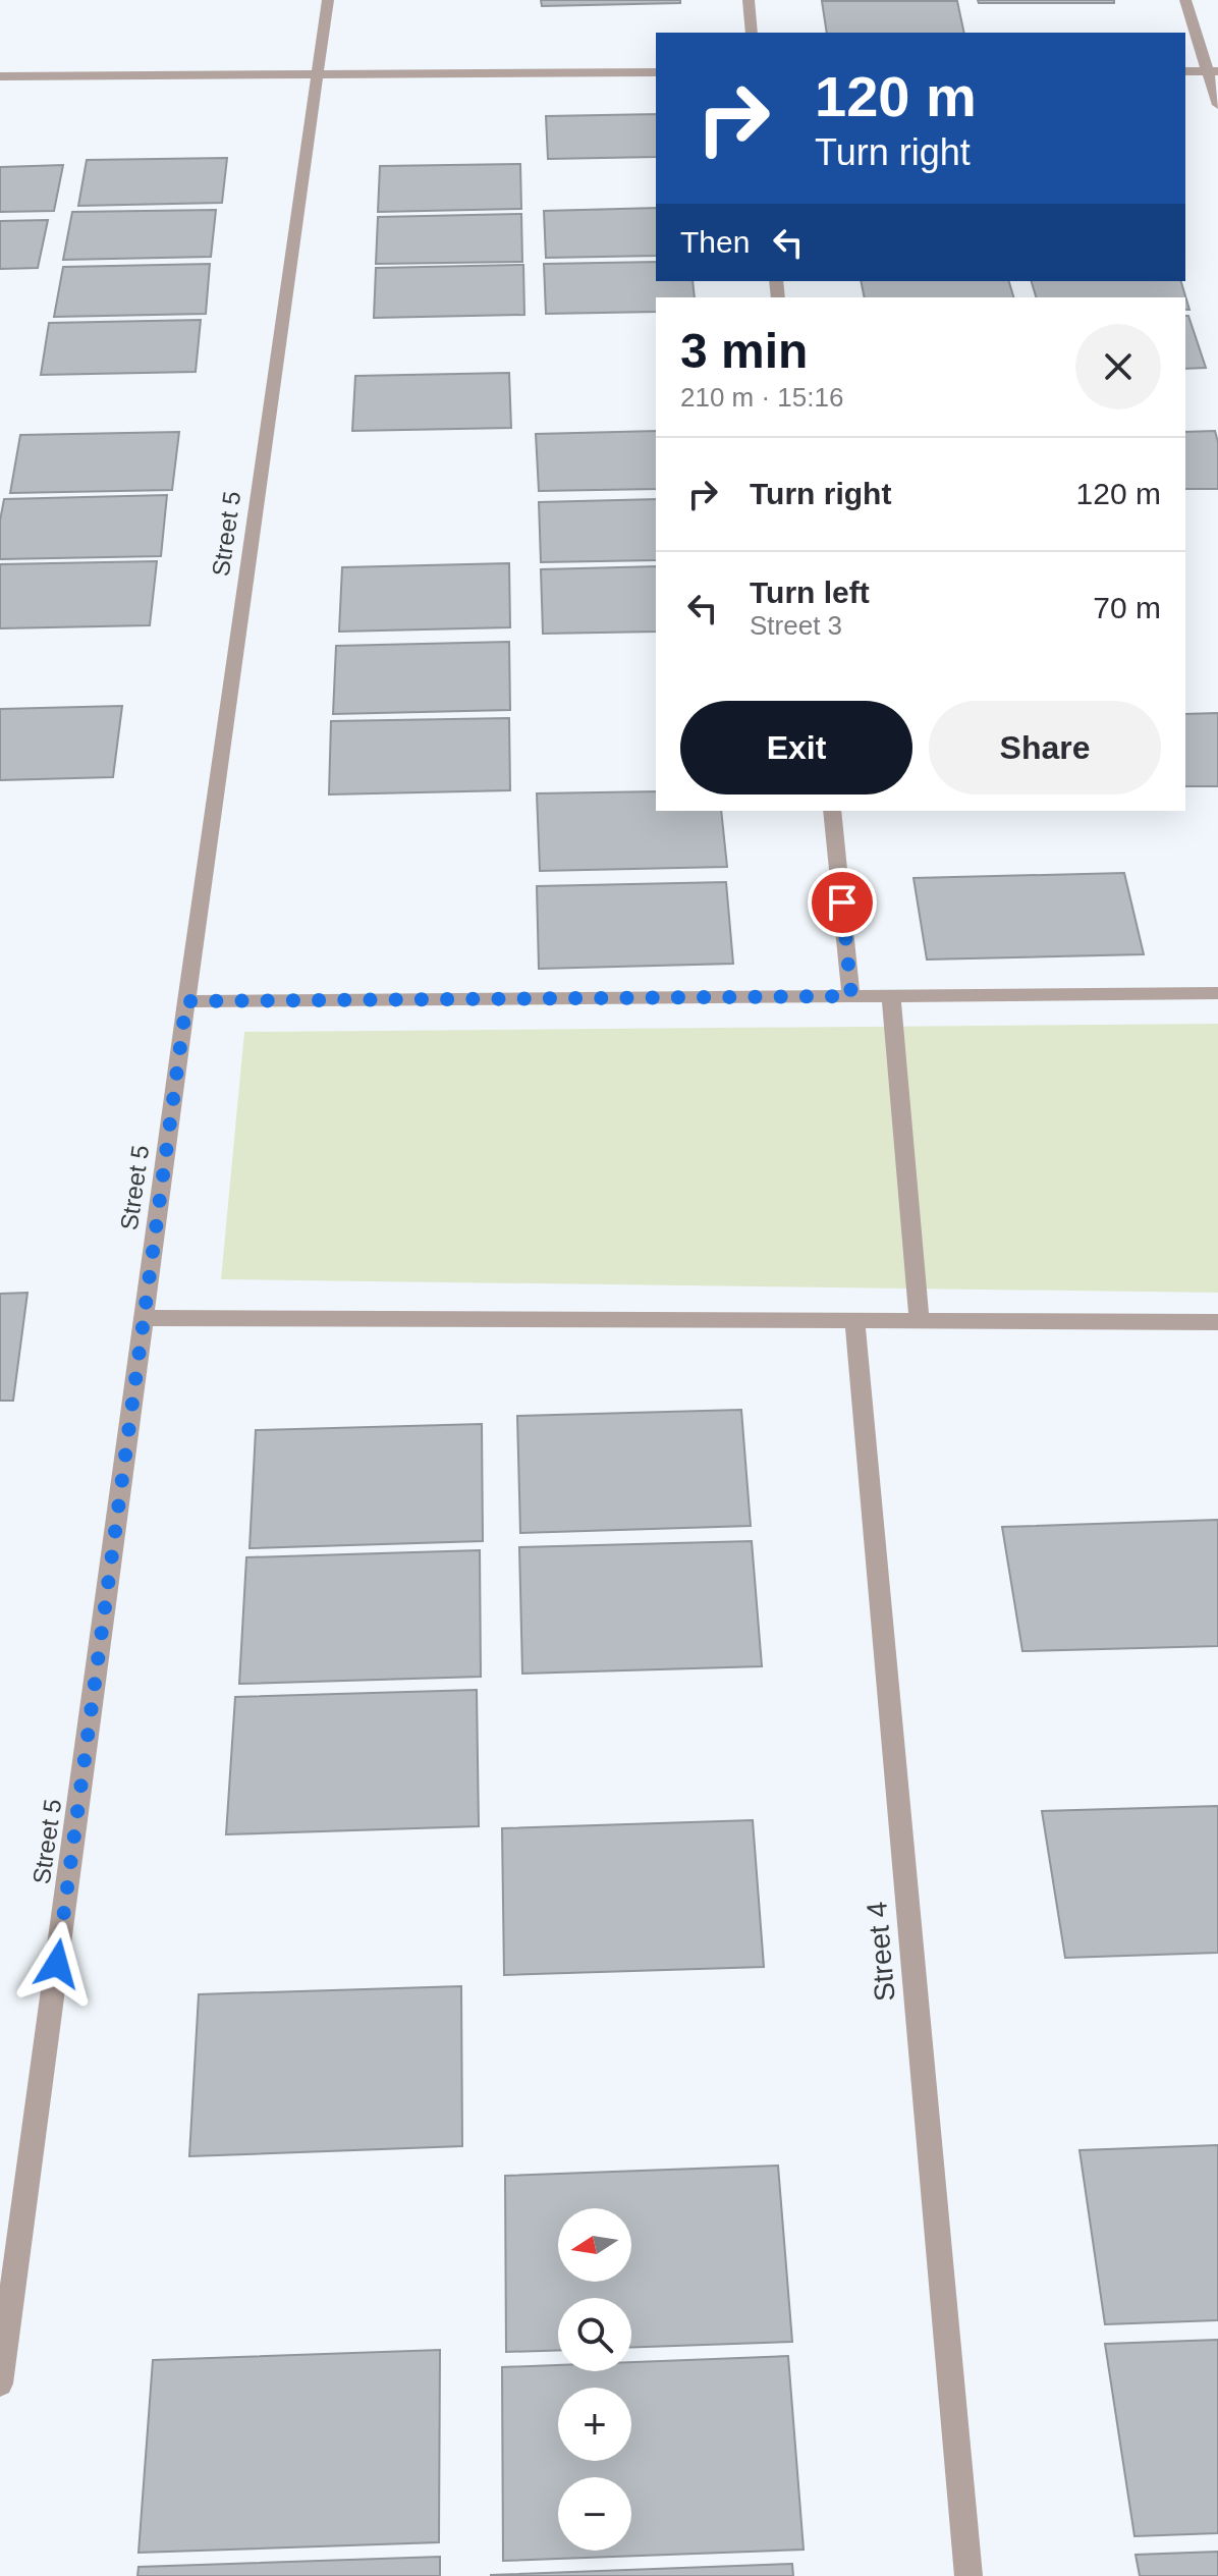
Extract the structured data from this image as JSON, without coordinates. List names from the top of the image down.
{
  "streets": {
    "street": ["Street 5", "Street 4"]
  },
  "north": "left",
  "page": {
    "turn": ["120 m", "Turn right"],
    "then": "Then",
    "heading": ["3 min", "210 m · 15:16"],
    "list": [
      {
        "name": "Turn right",
        "value": "120 m"
      },
      {
        "name": "Turn left",
        "note": "Street 3",
        "value": "70 m"
      }
    ],
    "buttons": ["Exit", "Share"],
    "map_buttons": ["+", "−"]
  }
}
